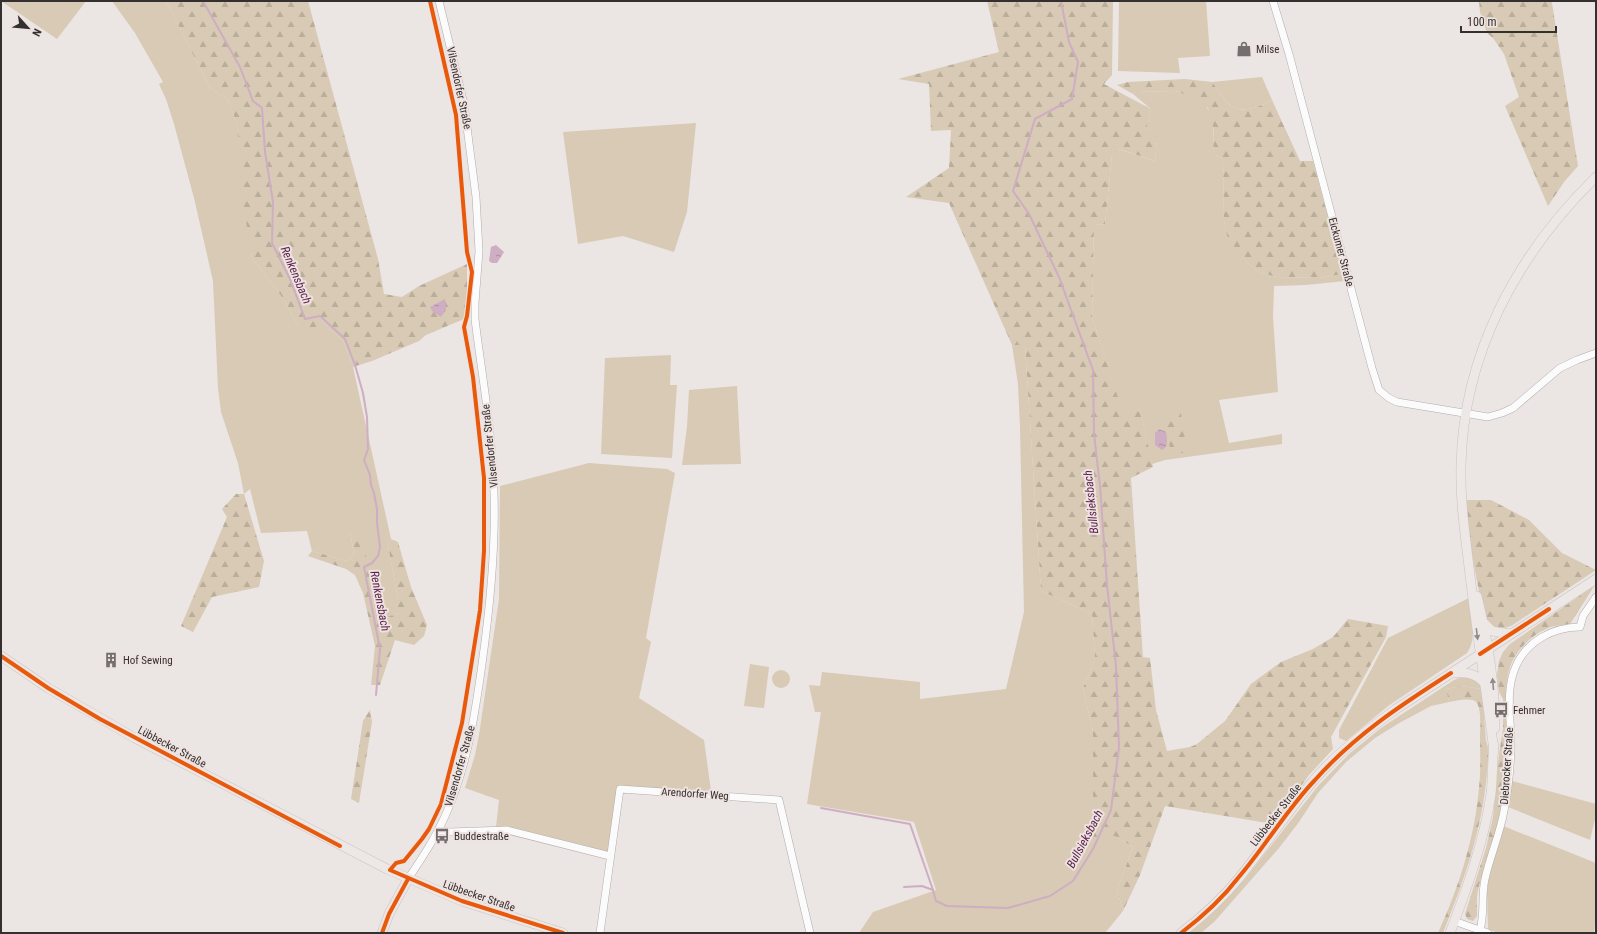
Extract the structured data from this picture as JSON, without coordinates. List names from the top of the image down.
{
  "streets": {
    "main road": ["Lübbecker Straße", "Diebrocker Straße"],
    "street": ["Vilsendorfer Straße", "Eickumer Straße", "Arendorfer Weg"]
  },
  "crossings": [
    ["Vilsendorfer Straße", "Lübbecker Straße"],
    ["Eickumer Straße", "Diebrocker Straße"],
    ["Lübbecker Straße", "Diebrocker Straße"]
  ],
  "water": ["Renkensbach", "Bullsieksbach"],
  "places": {
    "shop": ["Milse"],
    "building": ["Hof Sewing"],
    "bus stop": ["Fehmer", "Buddestraße"]
  },
  "scale_bar": "100 m",
  "north": "bottom right"
}
